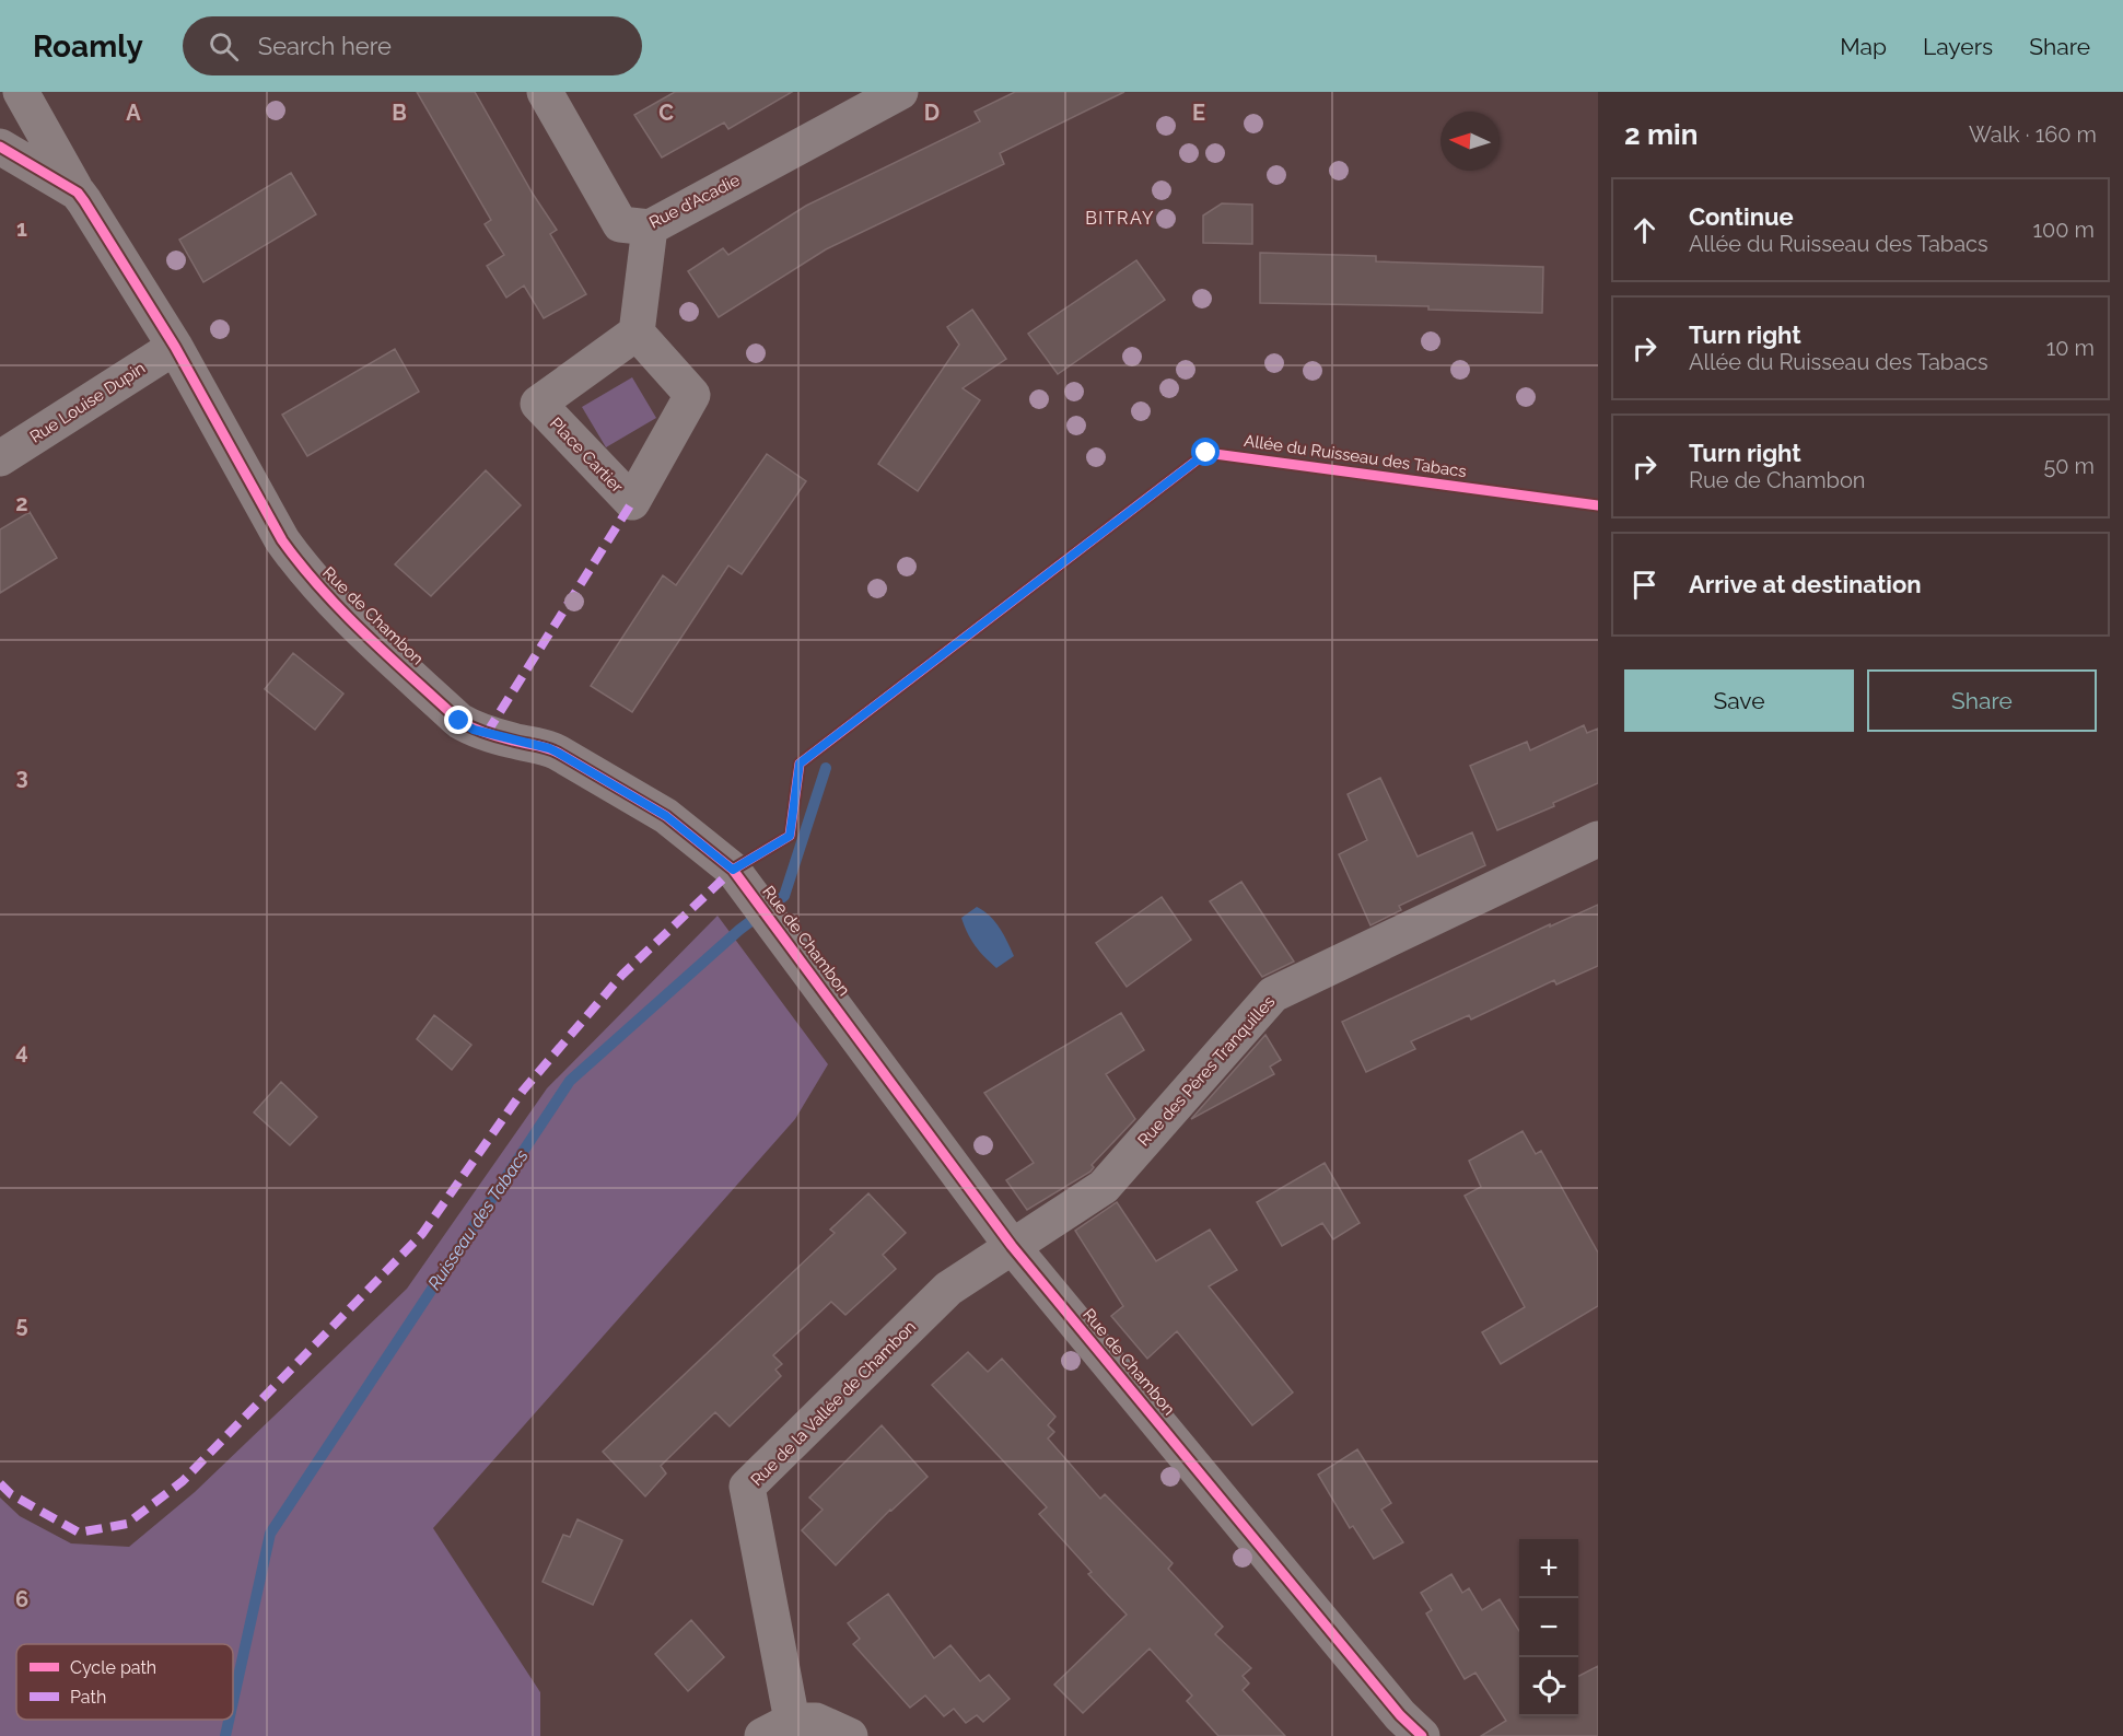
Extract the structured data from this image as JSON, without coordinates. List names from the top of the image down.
{
  "streets": {
    "street": [
      "Rue d'Acadie",
      "Rue Louise Dupin",
      "Place Cartier",
      "Rue de Chambon",
      "Rue des Pères Tranquilles",
      "Rue de la Vallée de Chambon"
    ],
    "cycle path": ["Allée du Ruisseau des Tabacs"]
  },
  "crossings": [
    ["Rue Louise Dupin", "Rue de Chambon"],
    ["Allée du Ruisseau des Tabacs", "Rue de Chambon"],
    ["Rue de Chambon", "Rue des Pères Tranquilles"],
    ["Rue de Chambon", "Rue de la Vallée de Chambon"],
    ["Rue des Pères Tranquilles", "Rue de la Vallée de Chambon"]
  ],
  "districts": ["BITRAY"],
  "water": ["Ruisseau des Tabacs"],
  "legend": ["Cycle path", "Path"],
  "north": "left",
  "page": {
    "header": "Roamly",
    "search": "Search here",
    "nav": ["Map", "Layers", "Share"],
    "heading": ["2 min", "Walk · 160 m"],
    "list": [
      ["Continue", "Allée du Ruisseau des Tabacs", "100 m"],
      ["Turn right", "Allée du Ruisseau des Tabacs", "10 m"],
      ["Turn right", "Rue de Chambon", "50 m"],
      "Arrive at destination"
    ],
    "buttons": ["Save", "Share"],
    "map_buttons": ["+", "−"]
  },
  "grid": {
    "columns": [
      "A",
      "B",
      "C",
      "D",
      "E"
    ],
    "rows": [
      "1",
      "2",
      "3",
      "4",
      "5",
      "6"
    ]
  }
}
